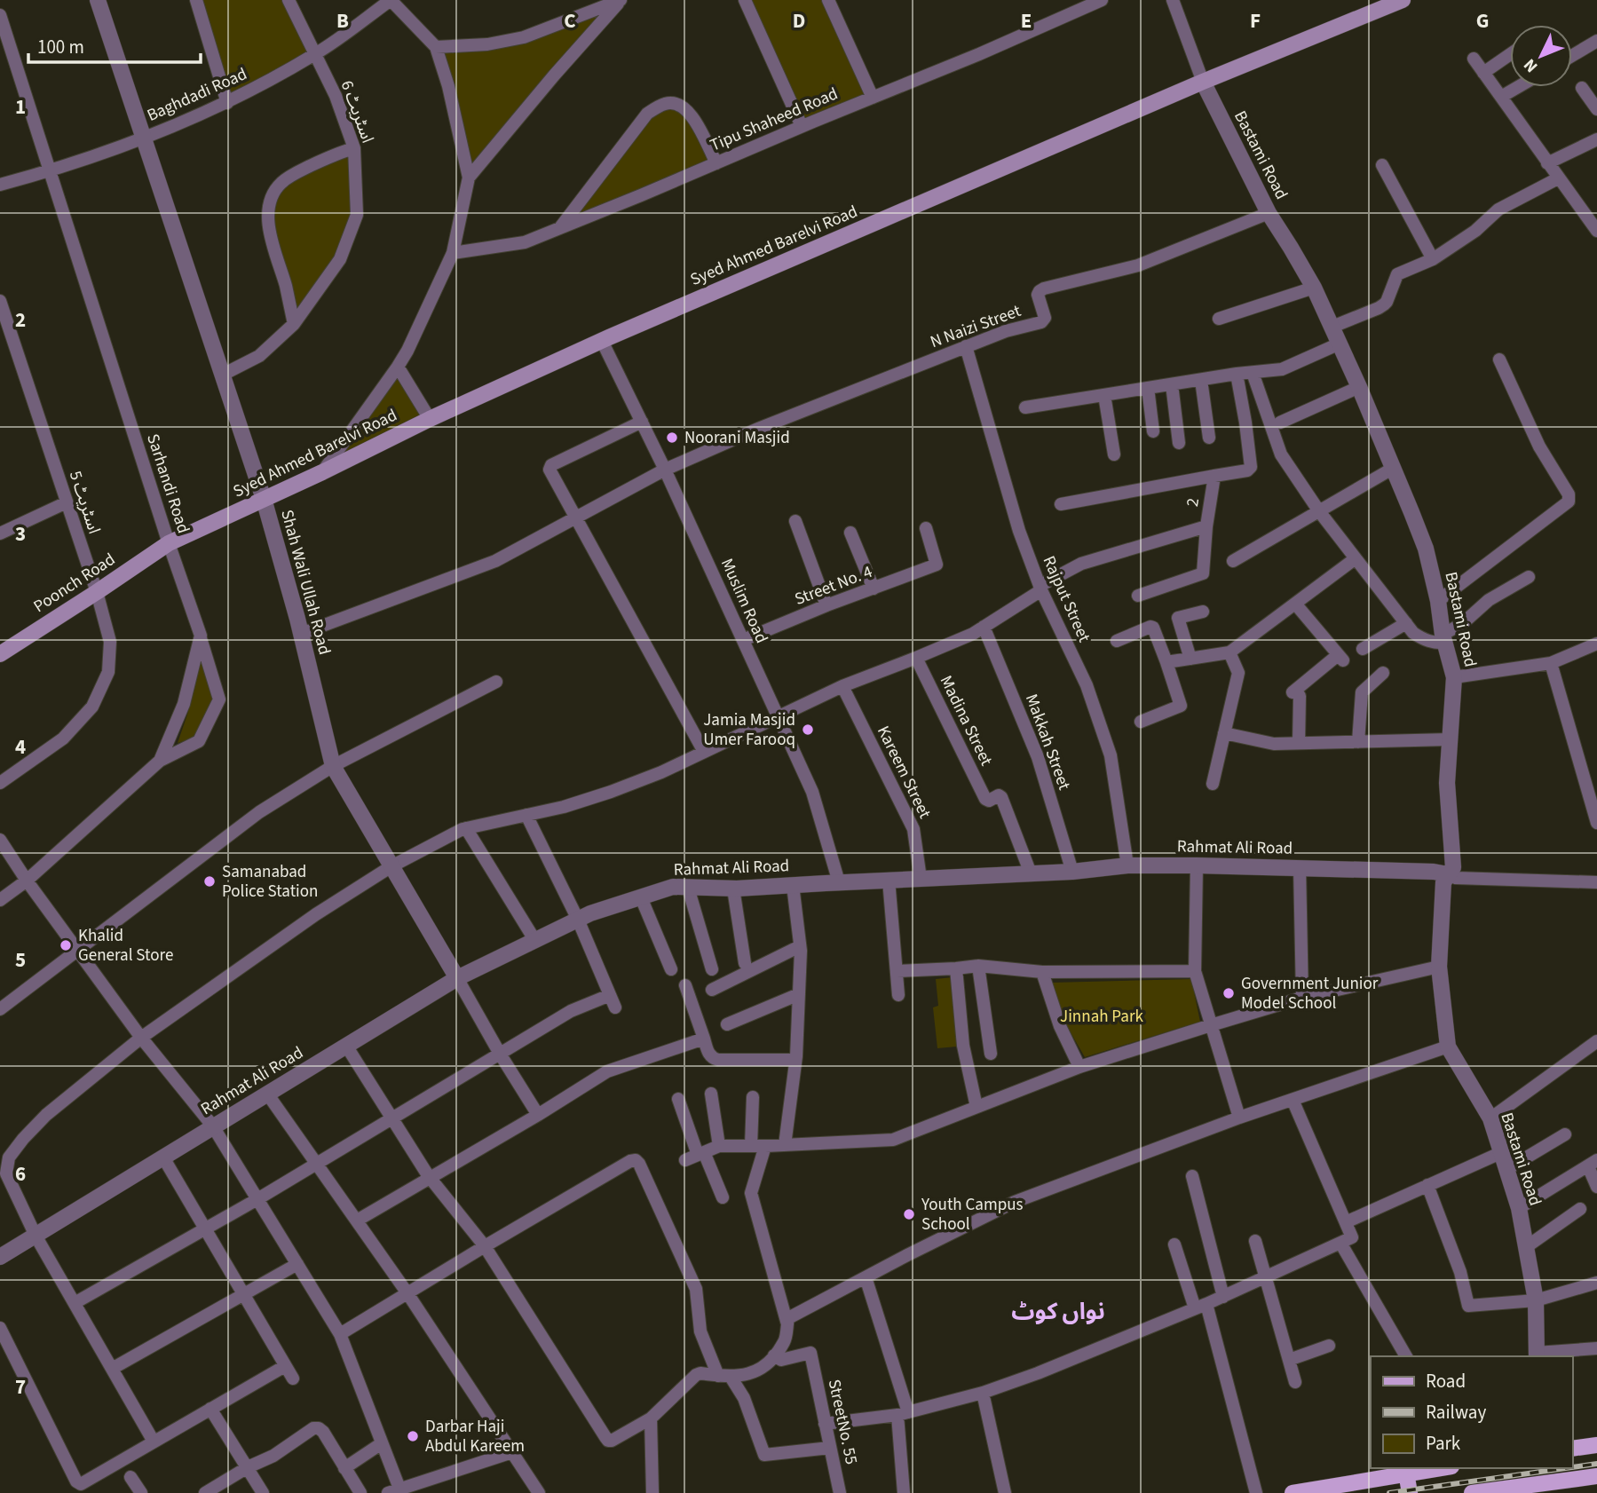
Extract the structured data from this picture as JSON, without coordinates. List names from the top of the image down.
{
  "streets": {
    "main road": ["Syed Ahmed Barelvi Road", "Poonch Road"],
    "street": [
      "Baghdadi Road",
      "اسٹریٹ 6",
      "Tipu Shaheed Road",
      "Bastami Road",
      "N Naizi Street",
      "Sarhandi Road",
      "اسٹریٹ 5",
      "2",
      "Shah Wali Ullah Road",
      "Street No. 4",
      "Rajput Street",
      "Muslim Road",
      "Madina Street",
      "Makkah Street",
      "Kareem Street",
      "Rahmat Ali Road",
      "StreetNo. 55"
    ]
  },
  "crossings": [
    ["Baghdadi Road", "اسٹریٹ 6"],
    ["Baghdadi Road", "Sarhandi Road"],
    ["Baghdadi Road", "Shah Wali Ullah Road"],
    ["اسٹریٹ 6", "Shah Wali Ullah Road"],
    ["Bastami Road", "Syed Ahmed Barelvi Road"],
    ["Bastami Road", "N Naizi Street"],
    ["Bastami Road", "Rahmat Ali Road"],
    ["Syed Ahmed Barelvi Road", "Sarhandi Road"],
    ["Syed Ahmed Barelvi Road", "Shah Wali Ullah Road"],
    ["Syed Ahmed Barelvi Road", "Poonch Road"],
    ["Syed Ahmed Barelvi Road", "Muslim Road"],
    ["N Naizi Street", "Shah Wali Ullah Road"],
    ["N Naizi Street", "Rajput Street"],
    ["N Naizi Street", "Muslim Road"],
    ["Sarhandi Road", "Poonch Road"],
    ["اسٹریٹ 5", "Poonch Road"],
    ["2", "Shah Wali Ullah Road"],
    ["2", "Rajput Street"],
    ["2", "Muslim Road"],
    ["2", "Madina Street"],
    ["2", "Makkah Street"],
    ["2", "Kareem Street"],
    ["2", "Rahmat Ali Road"],
    ["Shah Wali Ullah Road", "Rahmat Ali Road"],
    ["Street No. 4", "Muslim Road"],
    ["Rajput Street", "Rahmat Ali Road"],
    ["Muslim Road", "Rahmat Ali Road"],
    ["Madina Street", "Rahmat Ali Road"],
    ["Makkah Street", "Rahmat Ali Road"],
    ["Kareem Street", "Rahmat Ali Road"]
  ],
  "districts": ["نواں کوٹ"],
  "parks": ["Jinnah Park"],
  "places": [
    "Noorani Masjid",
    "Jamia Masjid Umer Farooq",
    "Samanabad Police Station",
    "Khalid General Store",
    "Government Junior Model School",
    "Youth Campus School",
    "Darbar Haji Abdul Kareem"
  ],
  "legend": ["Road", "Railway", "Park"],
  "scale_bar": "100 m",
  "north": "bottom left",
  "grid": {
    "columns": [
      "B",
      "C",
      "D",
      "E",
      "F",
      "G"
    ],
    "rows": [
      "1",
      "2",
      "3",
      "4",
      "5",
      "6",
      "7"
    ]
  }
}
